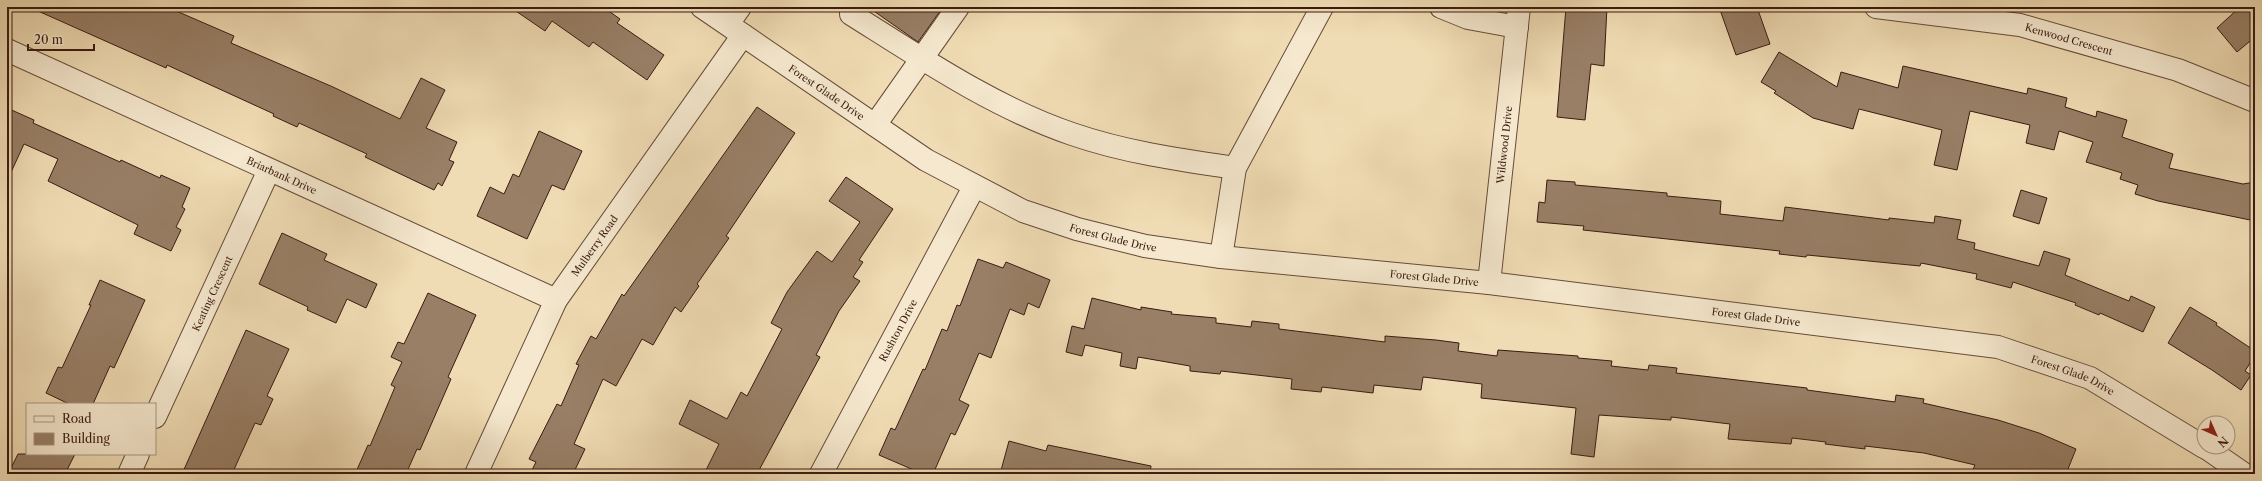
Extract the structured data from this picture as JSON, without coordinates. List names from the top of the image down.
{
  "streets": {
    "street": [
      "Kenwood Crescent",
      "Forest Glade Drive",
      "Wildwood Drive",
      "Briarbank Drive",
      "Mulberry Road",
      "Keating Crescent",
      "Rushton Drive"
    ]
  },
  "crossings": [
    ["Forest Glade Drive", "Wildwood Drive"],
    ["Forest Glade Drive", "Mulberry Road"],
    ["Forest Glade Drive", "Rushton Drive"],
    ["Briarbank Drive", "Mulberry Road"],
    ["Briarbank Drive", "Keating Crescent"]
  ],
  "legend": ["Road", "Building"],
  "scale_bar": "20 m",
  "north": "bottom right"
}
